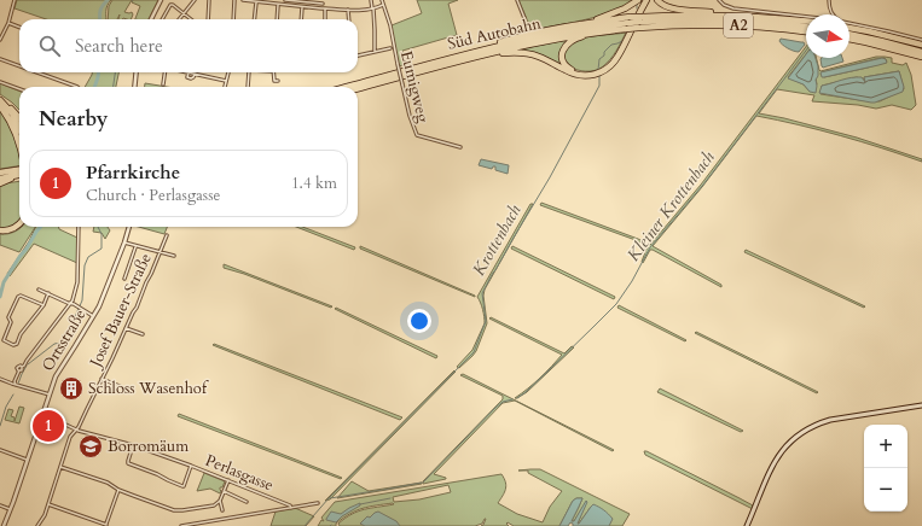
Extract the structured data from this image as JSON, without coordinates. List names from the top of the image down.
{
  "streets": {
    "highway": ["A2", "Süd Autobahn"],
    "street": [
      "Eumigweg",
      "Josef Bauer-Straße",
      "Ortsstraße",
      "Perlasgasse"
    ]
  },
  "crossings": [
    ["Josef Bauer-Straße", "Perlasgasse"],
    ["Ortsstraße", "Perlasgasse"]
  ],
  "water": ["Kleiner Krottenbach", "Krottenbach"],
  "places": {
    "building": ["Schloss Wasenhof"],
    "school or university": ["Borromäum"]
  },
  "north": "right",
  "page": {
    "search": "Search here",
    "heading": "Nearby",
    "list": [
      {
        "mark": "1",
        "name": "Pfarrkirche",
        "note": "Church · Perlasgasse",
        "value": "1.4 km"
      }
    ],
    "pins": "1",
    "map_buttons": ["+", "−"]
  }
}
